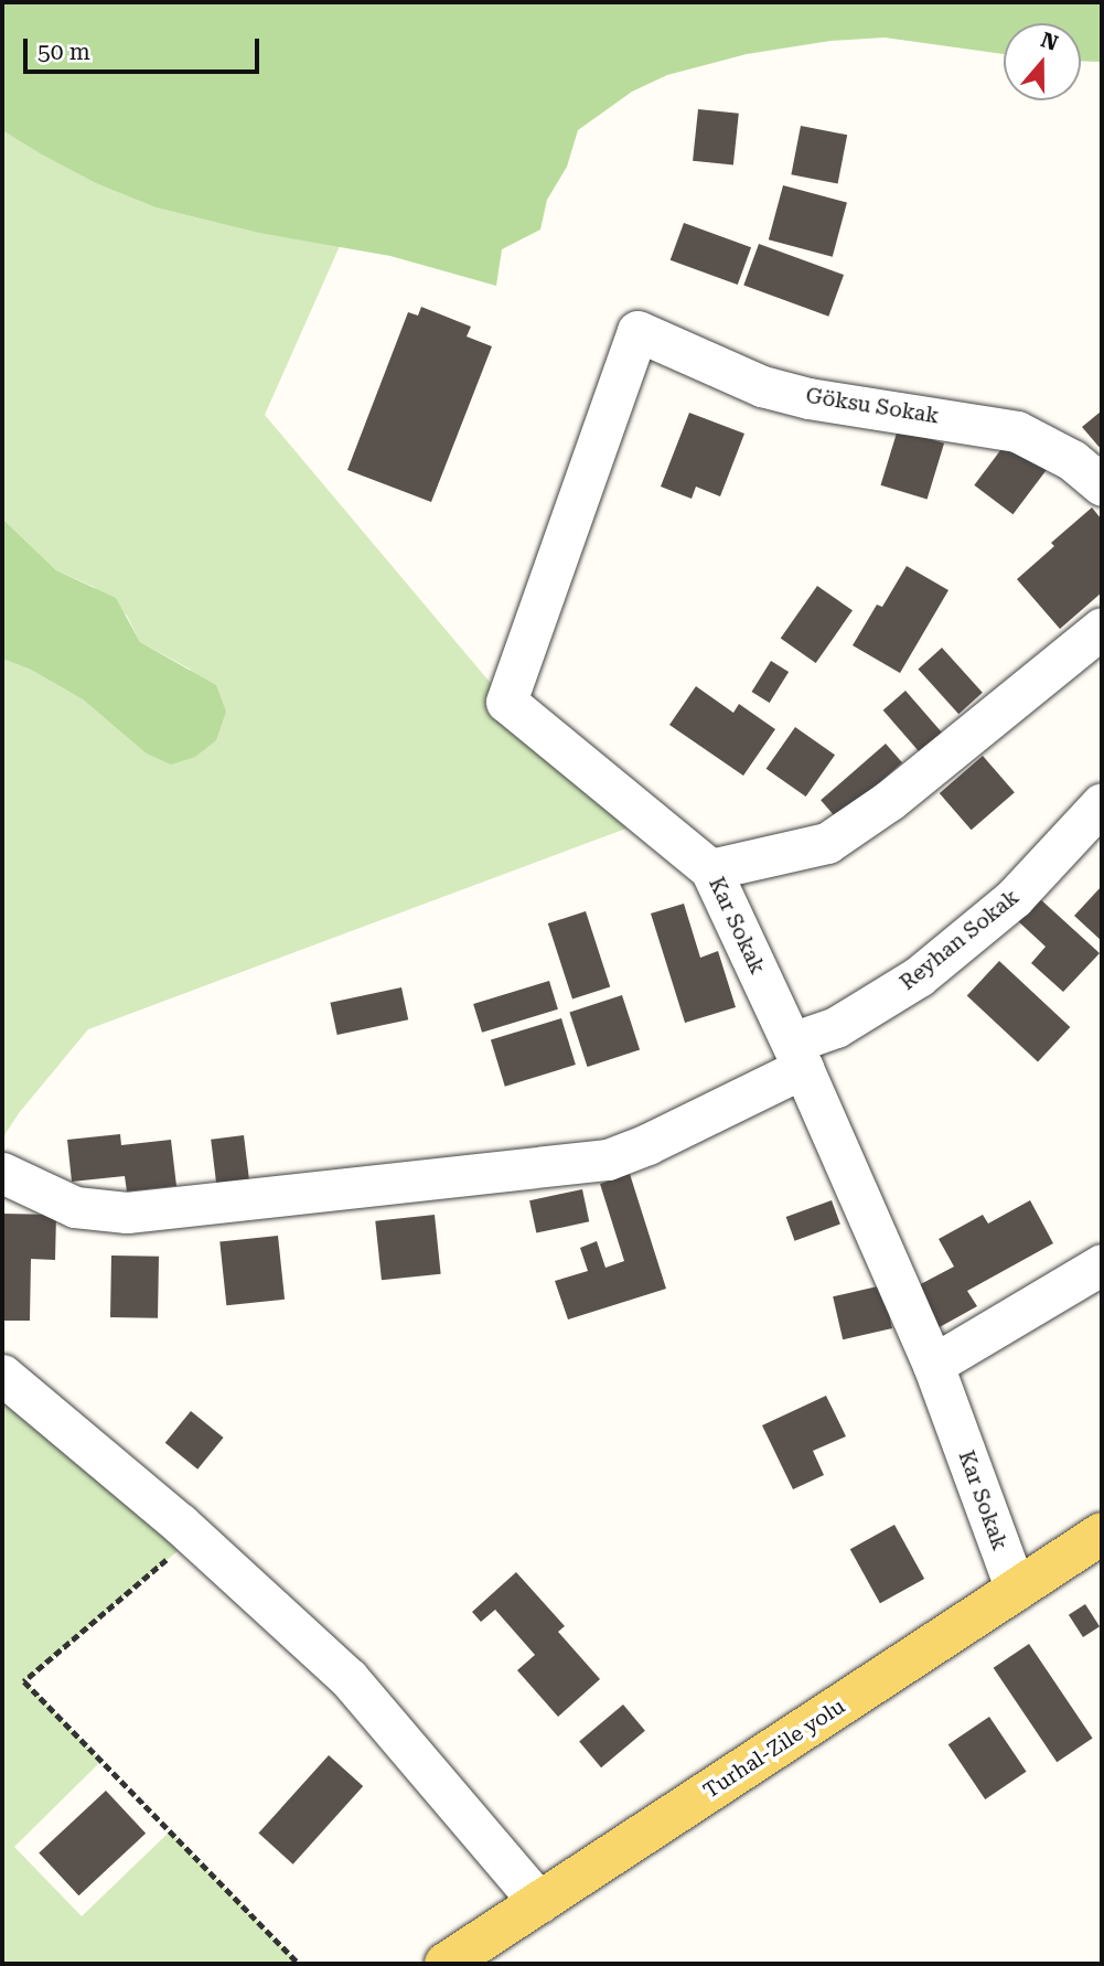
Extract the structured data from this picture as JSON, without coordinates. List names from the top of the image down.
{
  "streets": {
    "main road": ["Turhal-Zile yolu"],
    "street": ["Göksu Sokak", "Kar Sokak", "Reyhan Sokak"]
  },
  "crossings": [
    ["Göksu Sokak", "Kar Sokak"],
    ["Kar Sokak", "Reyhan Sokak"],
    ["Kar Sokak", "Turhal-Zile yolu"]
  ],
  "scale_bar": "50 m",
  "north": "top"
}
